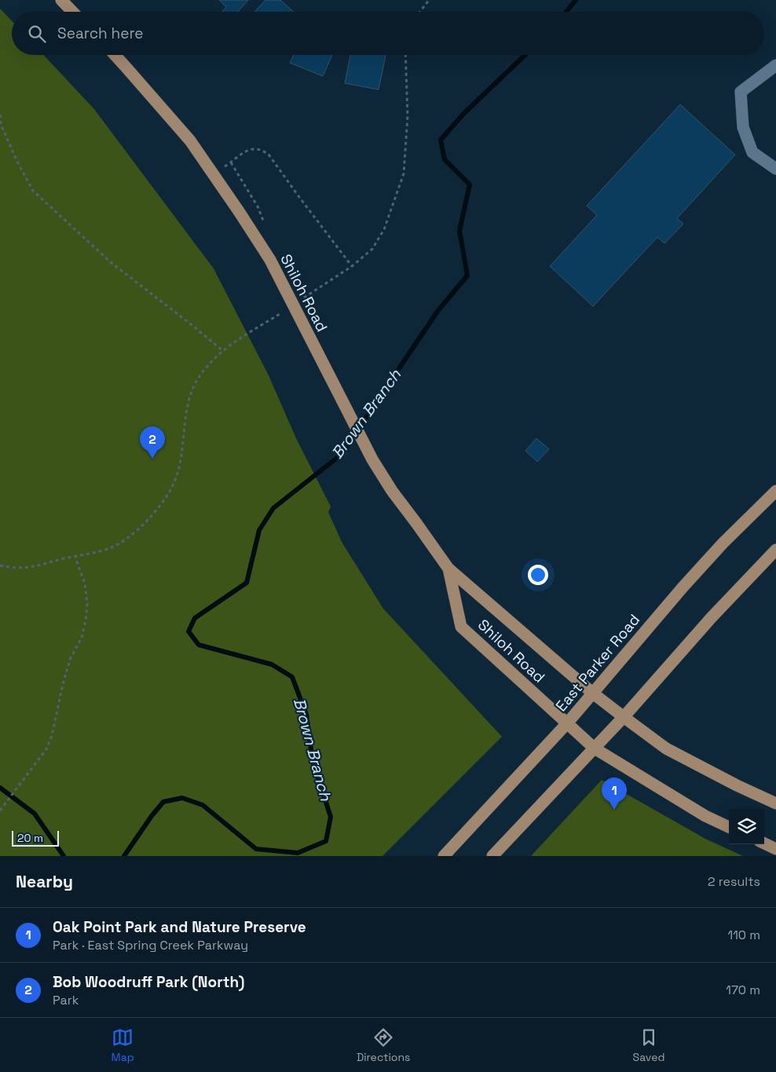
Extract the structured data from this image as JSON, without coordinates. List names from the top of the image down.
{
  "streets": {
    "main road": ["Shiloh Road", "East Parker Road"]
  },
  "crossings": [
    ["Shiloh Road", "East Parker Road"]
  ],
  "water": ["Brown Branch"],
  "scale_bar": "20 m",
  "page": {
    "search": "Search here",
    "pins": ["2", "1"],
    "scale": "20 m",
    "heading": ["Nearby", "2 results"],
    "list": [
      {
        "mark": "1",
        "name": "Oak Point Park and Nature Preserve",
        "note": "Park · East Spring Creek Parkway",
        "value": "110 m"
      },
      {
        "mark": "2",
        "name": "Bob Woodruff Park (North)",
        "note": "Park",
        "value": "170 m"
      }
    ],
    "nav": ["Map", "Directions", "Saved"]
  }
}
